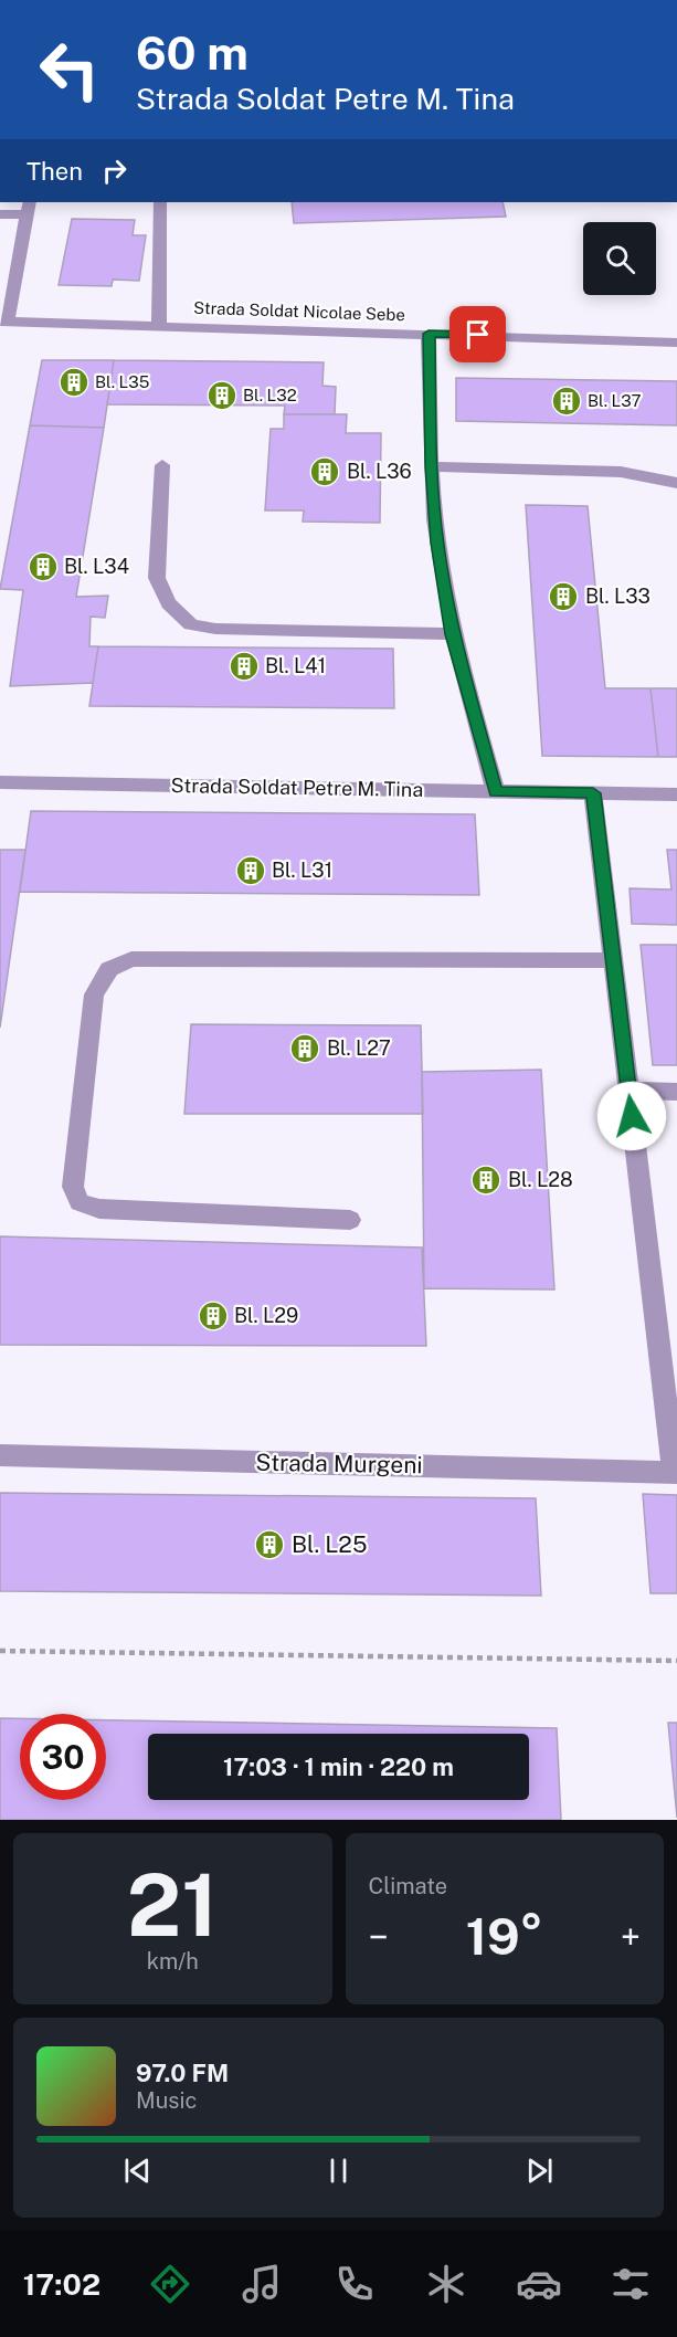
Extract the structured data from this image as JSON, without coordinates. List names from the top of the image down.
{
  "streets": {
    "street": ["Strada Soldat Nicolae Sebe", "Strada Soldat Petre M. Tina", "Strada Murgeni"]
  },
  "places": {
    "building": [
      "Bl. L35",
      "Bl. L32",
      "Bl. L37",
      "Bl. L36",
      "Bl. L34",
      "Bl. L33",
      "Bl. L41",
      "Bl. L31",
      "Bl. L27",
      "Bl. L28",
      "Bl. L29",
      "Bl. L25"
    ]
  },
  "page": {
    "turn": ["60 m", "Strada Soldat Petre M. Tina"],
    "then": "Then",
    "limit": "30",
    "trip": "17:03 · 1 min · 220 m",
    "tile": [
      ["21", "km/h"],
      "Climate"
    ],
    "heat": ["−", "19°", "+"],
    "song": ["97.0 FM", "Music"],
    "tabs": "17:02"
  }
}
